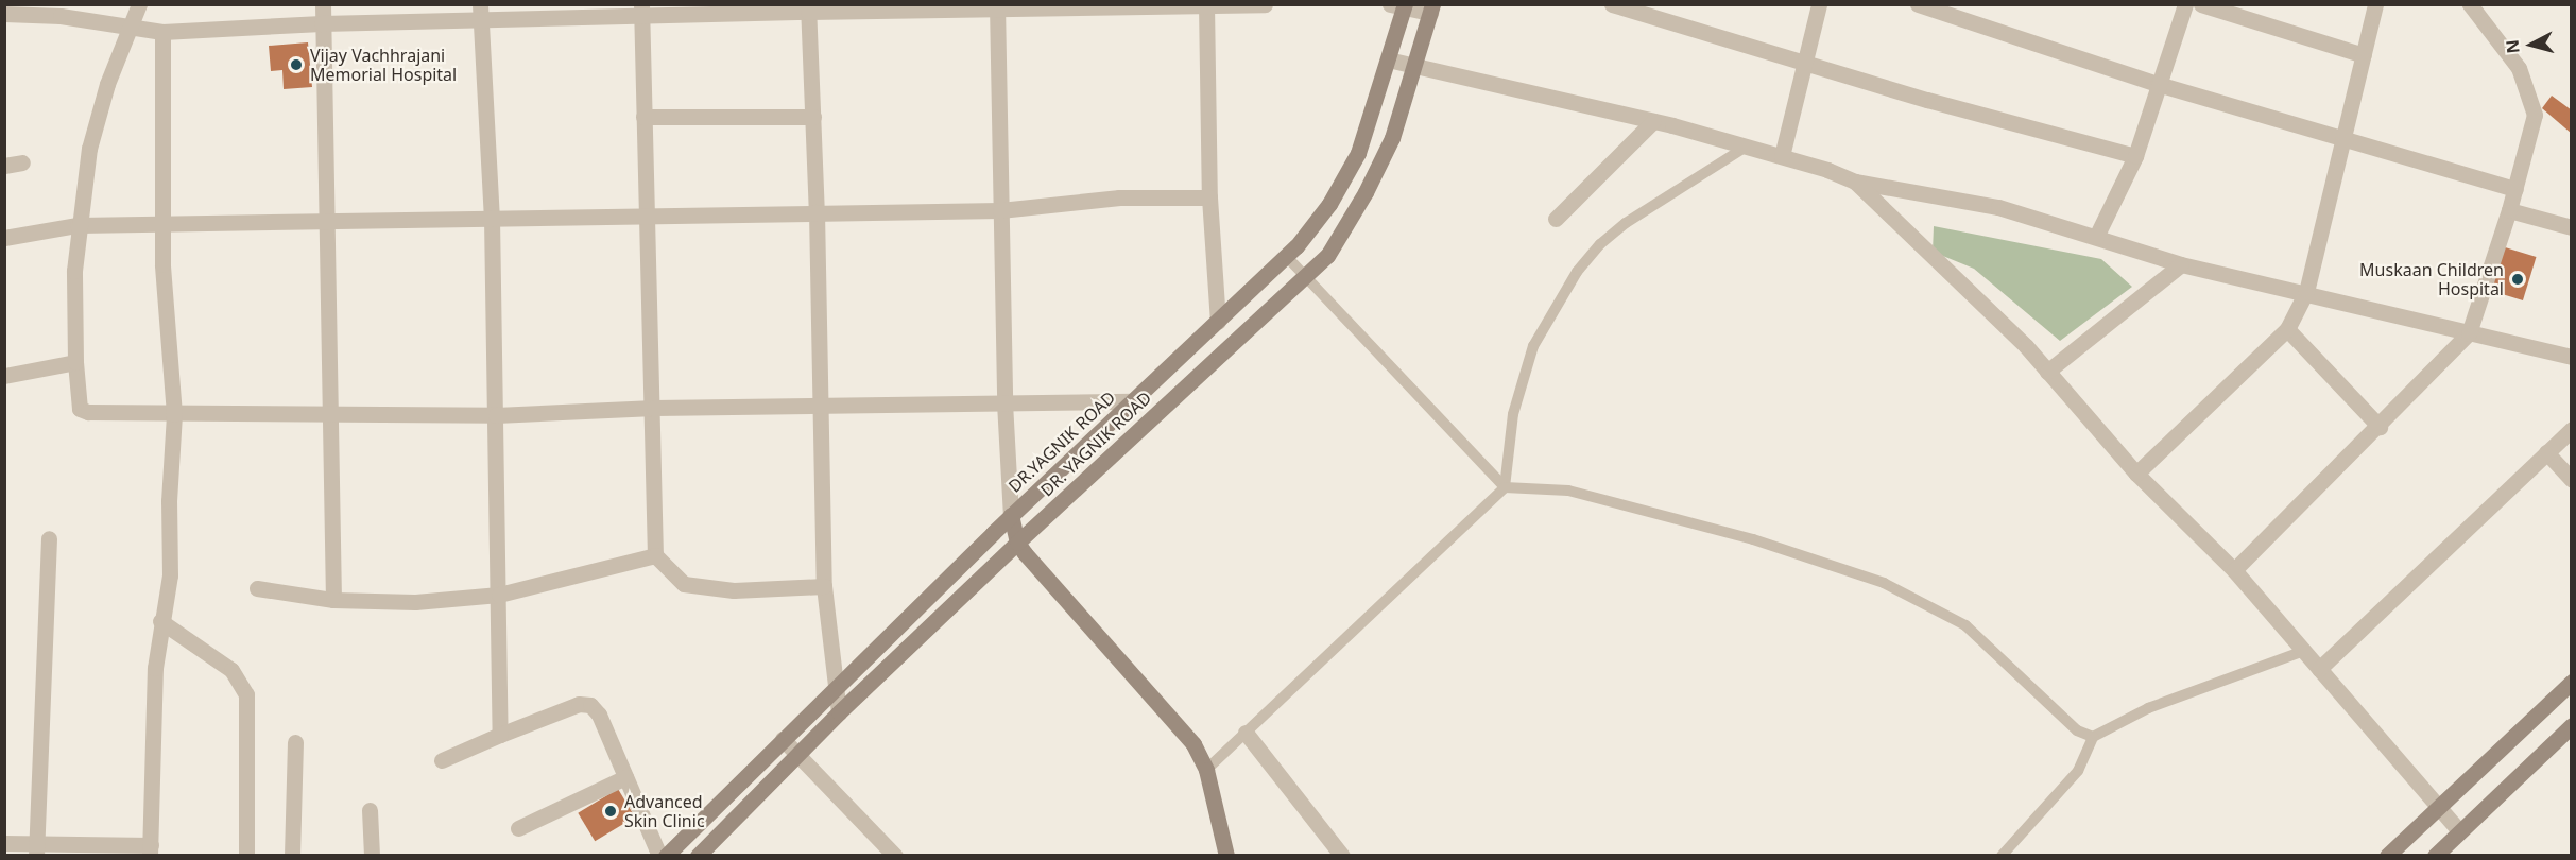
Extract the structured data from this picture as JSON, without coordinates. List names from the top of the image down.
{
  "streets": {
    "street": ["DR.YAGNIK ROAD", "DR. YAGNIK ROAD"]
  },
  "places": ["Vijay Vachhrajani Memorial Hospital", "Muskaan Children Hospital", "Advanced Skin Clinic"],
  "north": "left"
}
